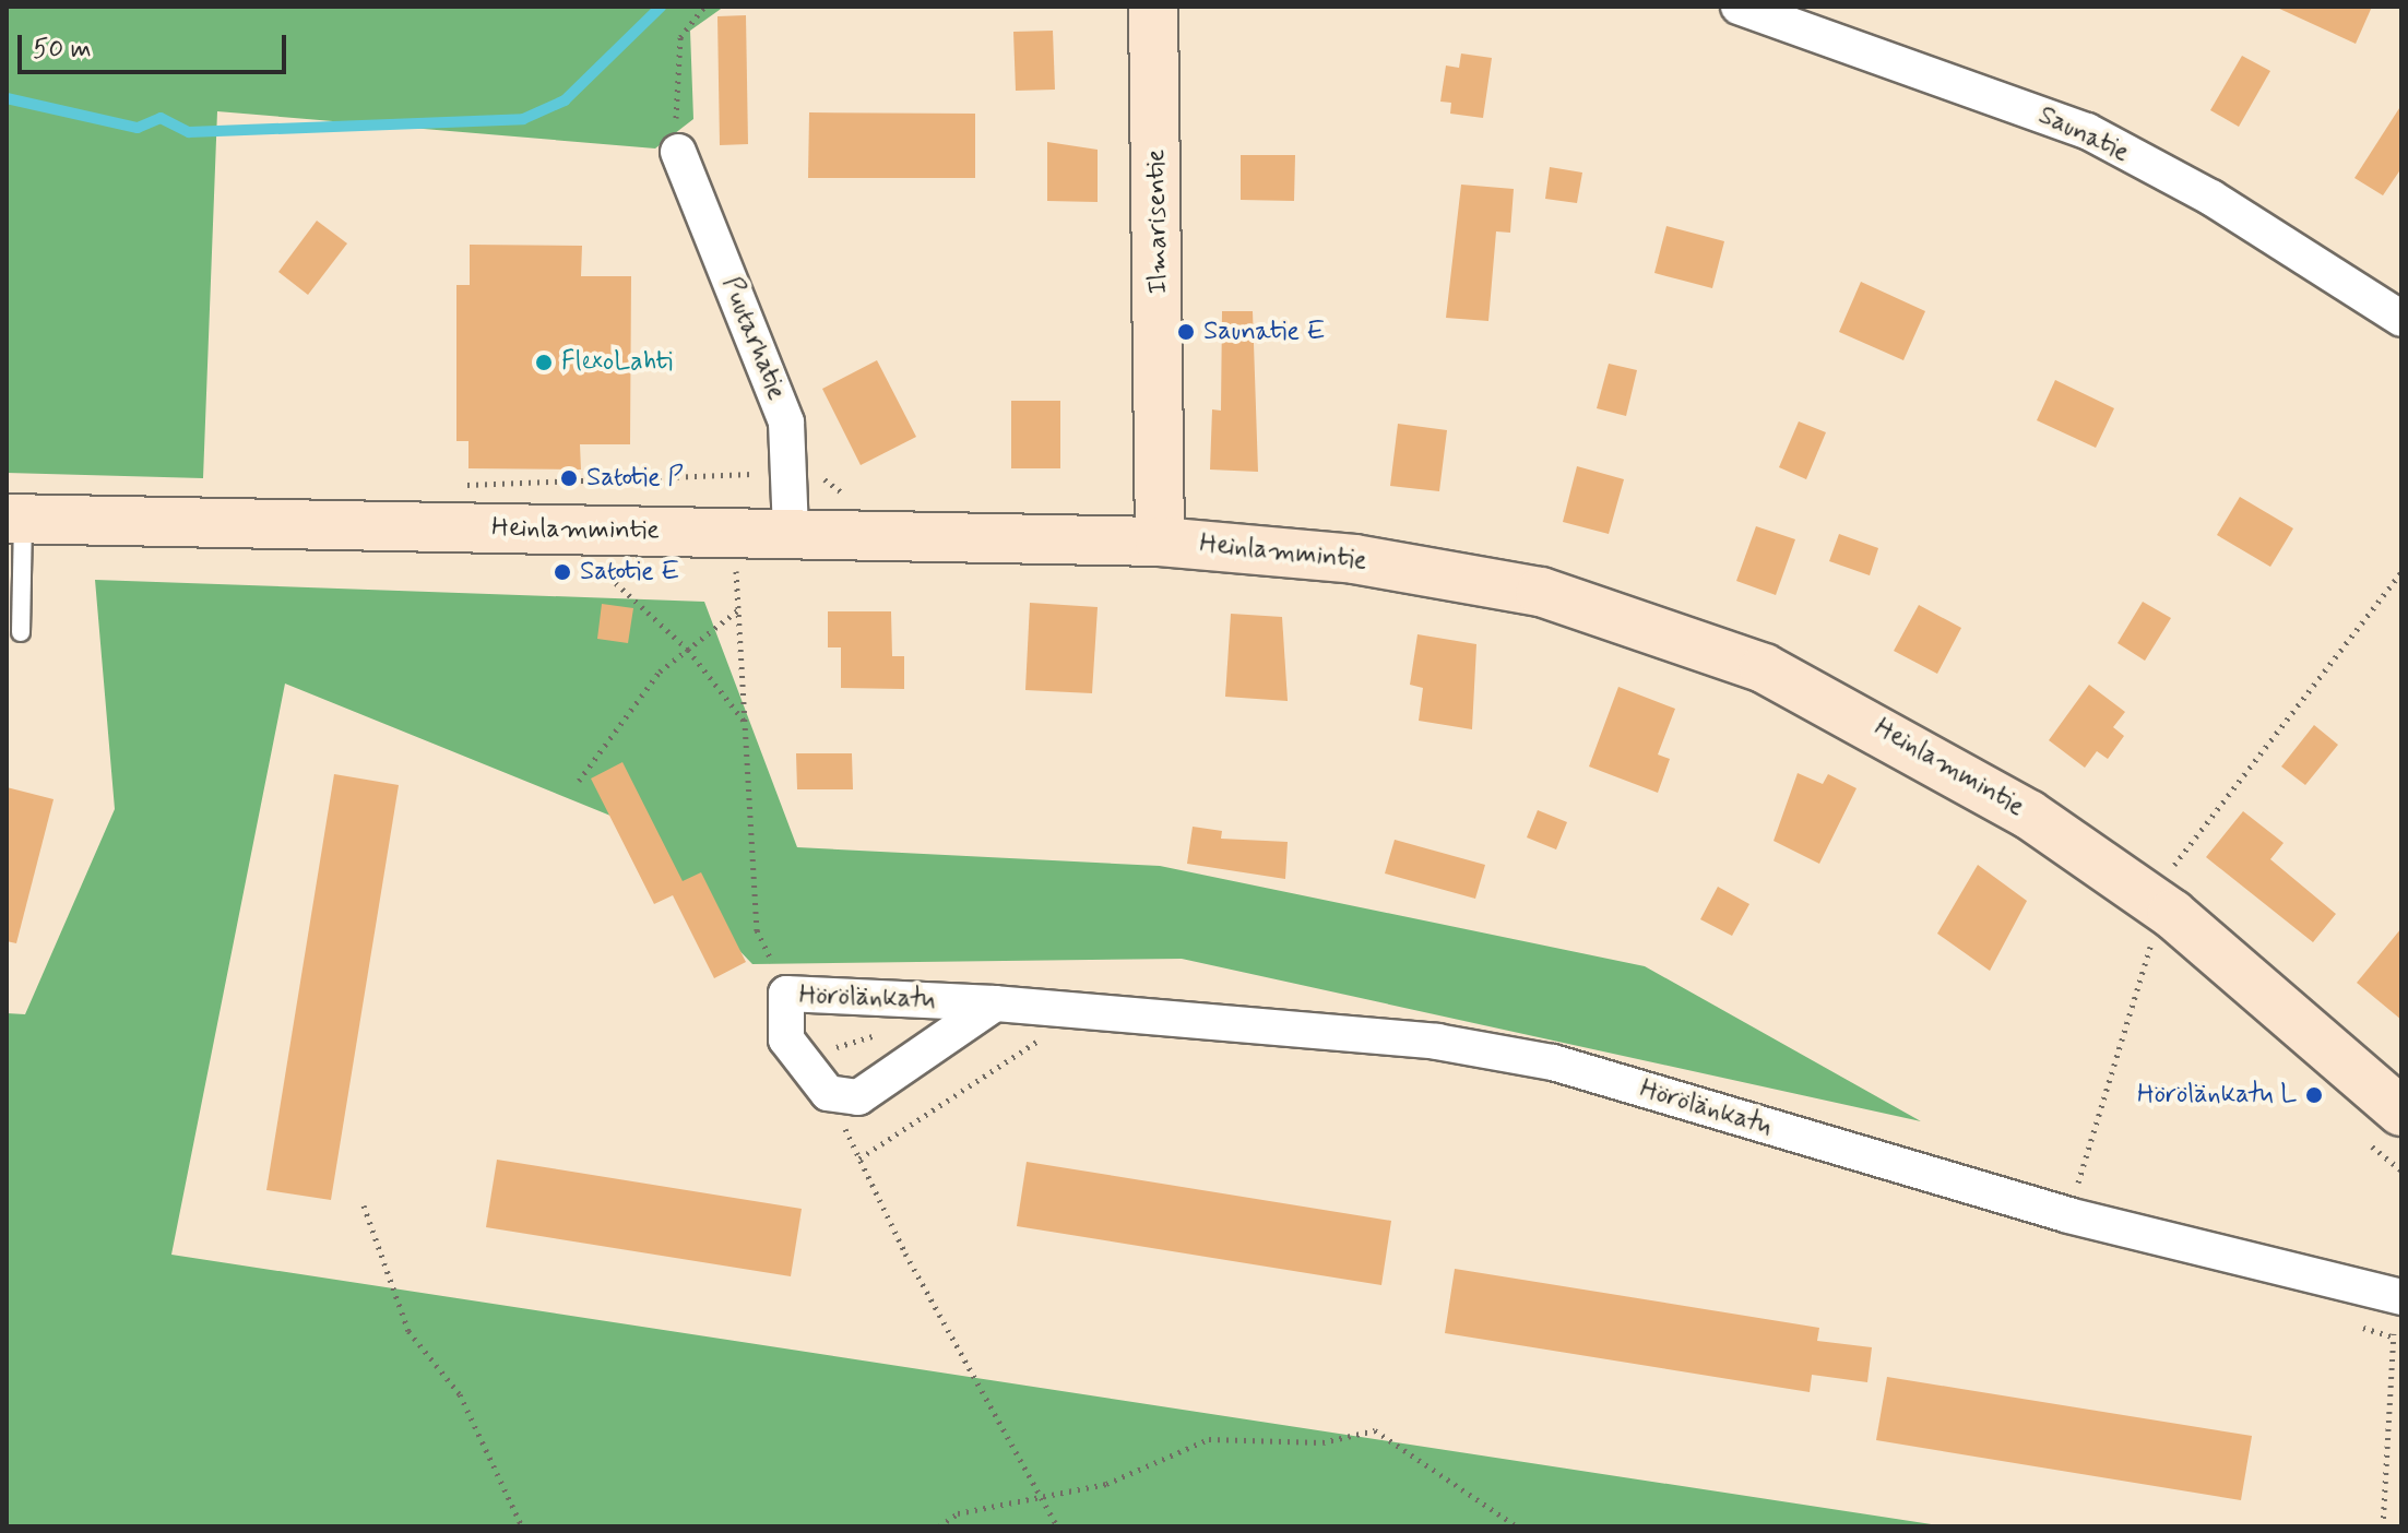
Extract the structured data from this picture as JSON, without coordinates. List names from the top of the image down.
{
  "streets": {
    "street": [
      "Saunatie",
      "Ilmarisentie",
      "Puutarhatie",
      "Heinlammintie",
      "Hörölänkatu"
    ]
  },
  "crossings": [
    ["Ilmarisentie", "Heinlammintie"],
    ["Puutarhatie", "Heinlammintie"]
  ],
  "places": [
    "Saunatie E",
    "FlexoLahti",
    "Satotie P",
    "Satotie E",
    "Hörölänkatu L"
  ],
  "scale_bar": "50 m"
}
